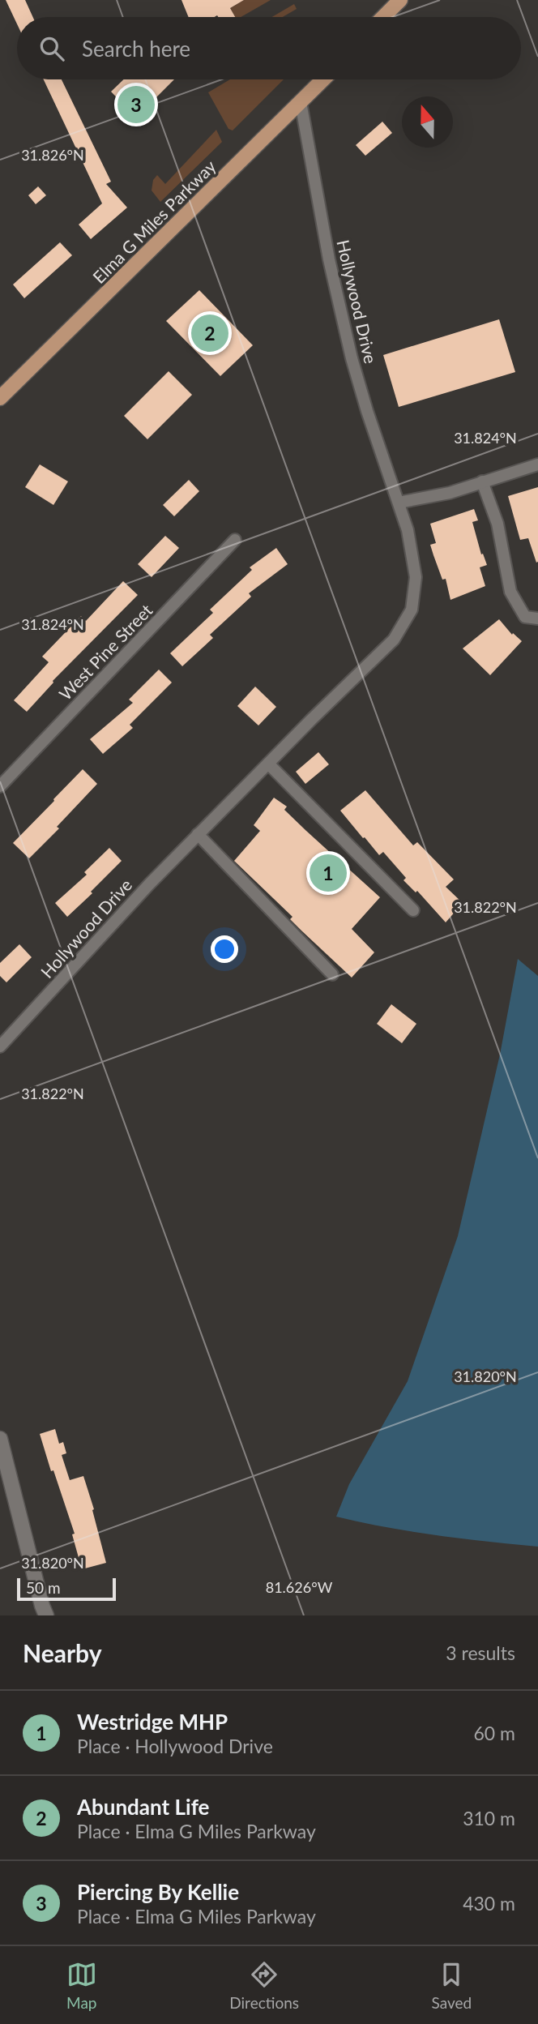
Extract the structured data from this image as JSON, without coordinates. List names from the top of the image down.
{
  "streets": {
    "main road": ["Elma G Miles Parkway"],
    "street": ["Hollywood Drive", "West Pine Street"]
  },
  "crossings": [
    ["Elma G Miles Parkway", "Hollywood Drive"]
  ],
  "scale_bar": "50 m",
  "north": "top",
  "page": {
    "search": "Search here",
    "pins": ["3", "2", "1"],
    "scale": "50 m",
    "heading": ["Nearby", "3 results"],
    "list": [
      {
        "mark": "1",
        "name": "Westridge MHP",
        "note": "Place · Hollywood Drive",
        "value": "60 m"
      },
      {
        "mark": "2",
        "name": "Abundant Life",
        "note": "Place · Elma G Miles Parkway",
        "value": "310 m"
      },
      {
        "mark": "3",
        "name": "Piercing By Kellie",
        "note": "Place · Elma G Miles Parkway",
        "value": "430 m"
      }
    ],
    "nav": ["Map", "Directions", "Saved"]
  },
  "coordinates": [
    "31.826°N",
    "31.824°N",
    "31.822°N",
    "31.820°N",
    "81.626°W"
  ]
}
